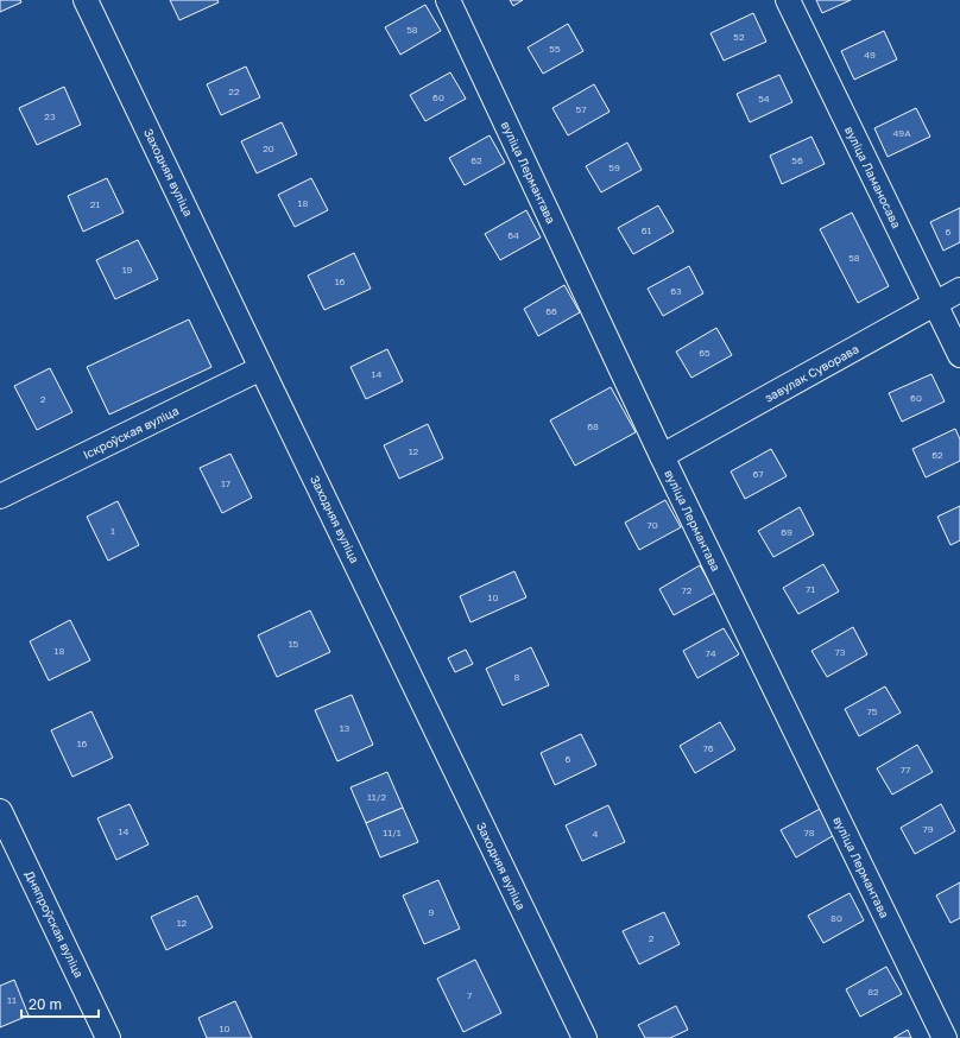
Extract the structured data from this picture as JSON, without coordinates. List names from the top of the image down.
{
  "streets": {
    "street": [
      "Заходняя вуліца",
      "вуліца Лермантава",
      "вуліца Ламаносава",
      "завулак Суворава",
      "Іскроўская вуліца",
      "Дняпроўская вуліца"
    ]
  },
  "crossings": [
    ["Заходняя вуліца", "Іскроўская вуліца"],
    ["вуліца Лермантава", "завулак Суворава"],
    ["вуліца Ламаносава", "завулак Суворава"]
  ],
  "house_numbers": [
    "58",
    "52",
    "55",
    "49",
    "22",
    "60",
    "54",
    "57",
    "23",
    "49А",
    "20",
    "62",
    "56",
    "59",
    "18",
    "21",
    "61",
    "6",
    "64",
    "58",
    "19",
    "16",
    "63",
    "66",
    "65",
    "14",
    "60",
    "2",
    "68",
    "12",
    "62",
    "67",
    "17",
    "70",
    "1",
    "69",
    "71",
    "72",
    "10",
    "15",
    "18",
    "73",
    "74",
    "8",
    "75",
    "13",
    "16",
    "76",
    "6",
    "77",
    "11/2",
    "79",
    "14",
    "11/1",
    "78",
    "4",
    "9",
    "80",
    "12",
    "2",
    "82",
    "7",
    "11",
    "10"
  ],
  "scale_bar": "20 m"
}
